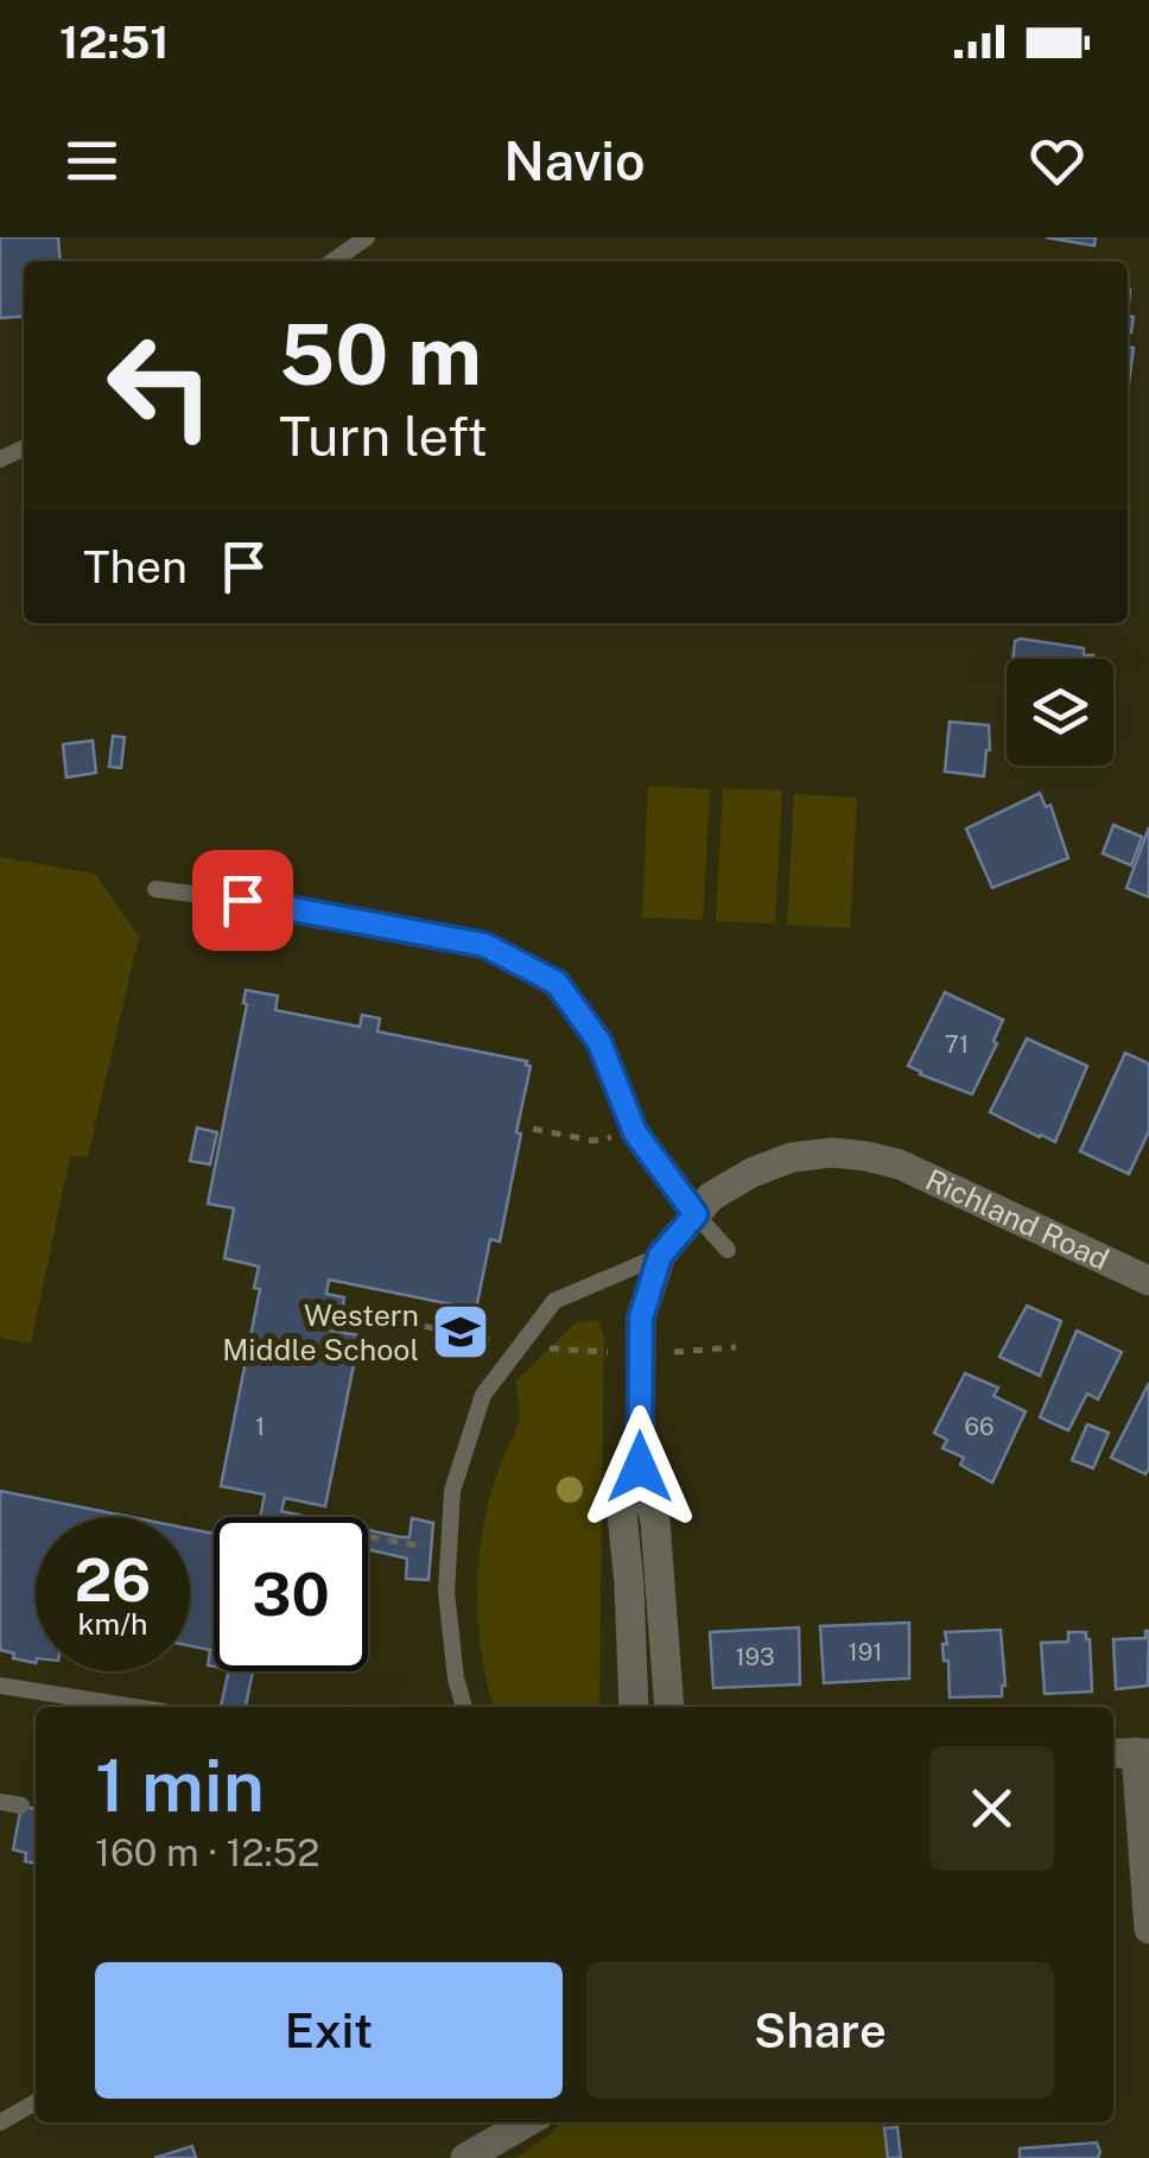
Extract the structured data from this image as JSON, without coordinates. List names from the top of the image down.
{
  "streets": {
    "street": ["Richland Road"]
  },
  "places": {
    "school or university": ["Western Middle School"]
  },
  "house_numbers": [
    "71",
    "1",
    "66",
    "191",
    "193"
  ],
  "page": {
    "status": "12:51",
    "header": "Navio",
    "turn": ["50 m", "Turn left"],
    "then": "Then",
    "speed": "26 km/h",
    "limit": "30",
    "heading": ["1 min", "160 m · 12:52"],
    "buttons": ["Exit", "Share"]
  }
}
